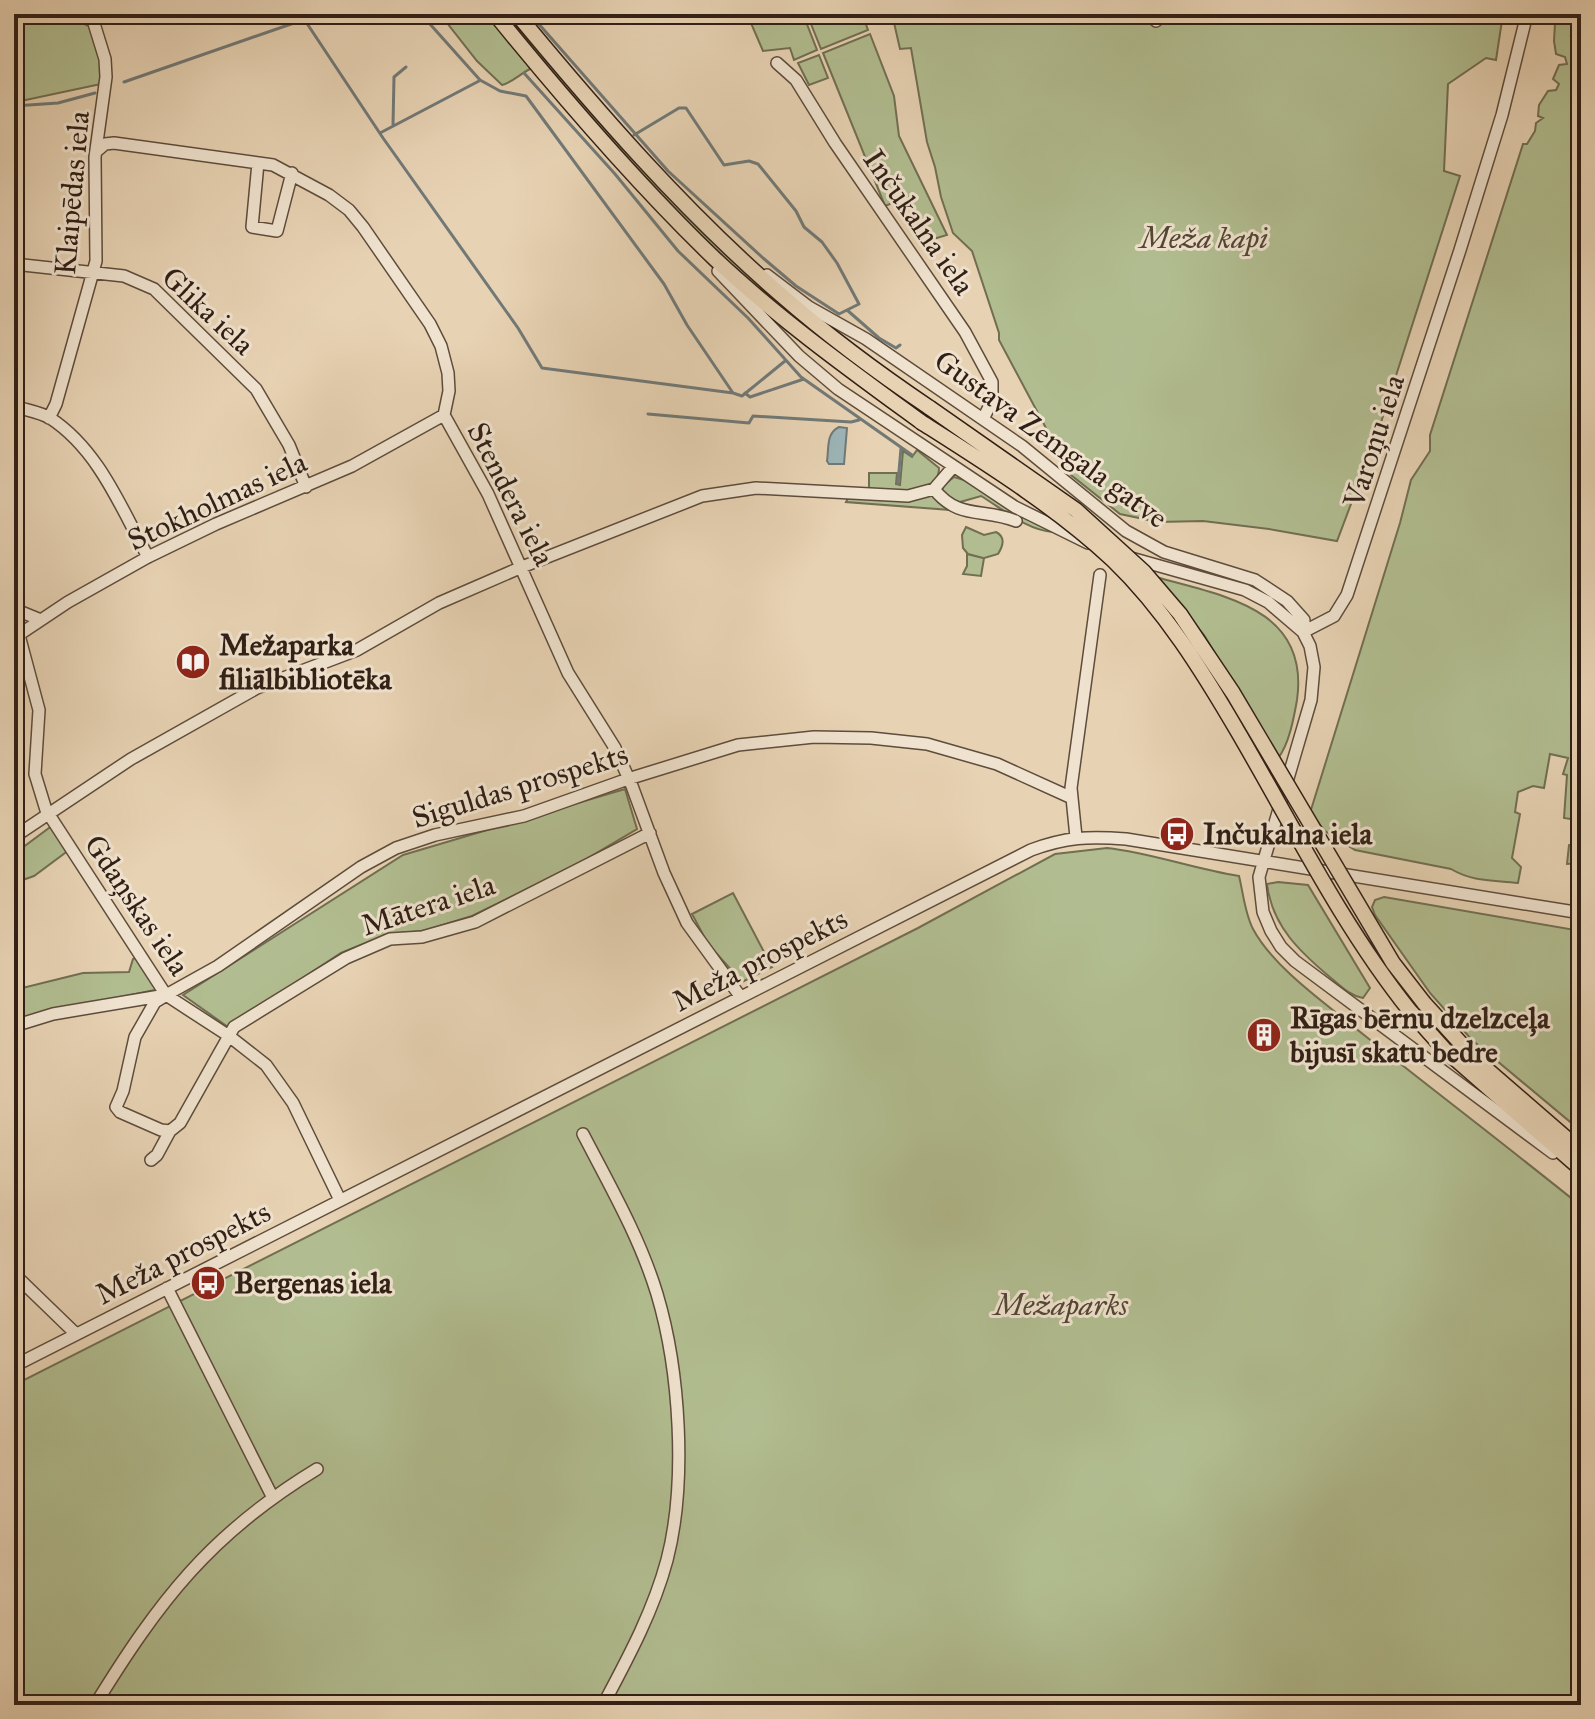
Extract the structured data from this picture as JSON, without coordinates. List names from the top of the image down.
{
  "streets": {
    "main road": ["Gustava Zemgala gatve"],
    "street": [
      "Klaipēdas iela",
      "Inčukalna iela",
      "Glika iela",
      "Varoņu iela",
      "Stendera iela",
      "Stokholmas iela",
      "Siguldas prospekts",
      "Gdaņskas iela",
      "Mātera iela",
      "Meža prospekts"
    ]
  },
  "crossings": [
    ["Klaipēdas iela", "Glika iela"],
    ["Klaipēdas iela", "Stendera iela"],
    ["Inčukalna iela", "Gustava Zemgala gatve"],
    ["Glika iela", "Stokholmas iela"],
    ["Gustava Zemgala gatve", "Varoņu iela"],
    ["Stendera iela", "Stokholmas iela"],
    ["Stendera iela", "Siguldas prospekts"],
    ["Stendera iela", "Mātera iela"],
    ["Stendera iela", "Meža prospekts"],
    ["Stokholmas iela", "Gdaņskas iela"],
    ["Siguldas prospekts", "Gdaņskas iela"],
    ["Gdaņskas iela", "Mātera iela"],
    ["Gdaņskas iela", "Meža prospekts"]
  ],
  "parks": ["Meža kapi", "Mežaparks"],
  "places": {
    "library": ["Mežaparka filiālbibliotēka"],
    "bus stop": ["Inčukalna iela", "Bergenas iela"],
    "building": ["Rīgas bērnu dzelzceļa bijusī skatu bedre"]
  }
}
